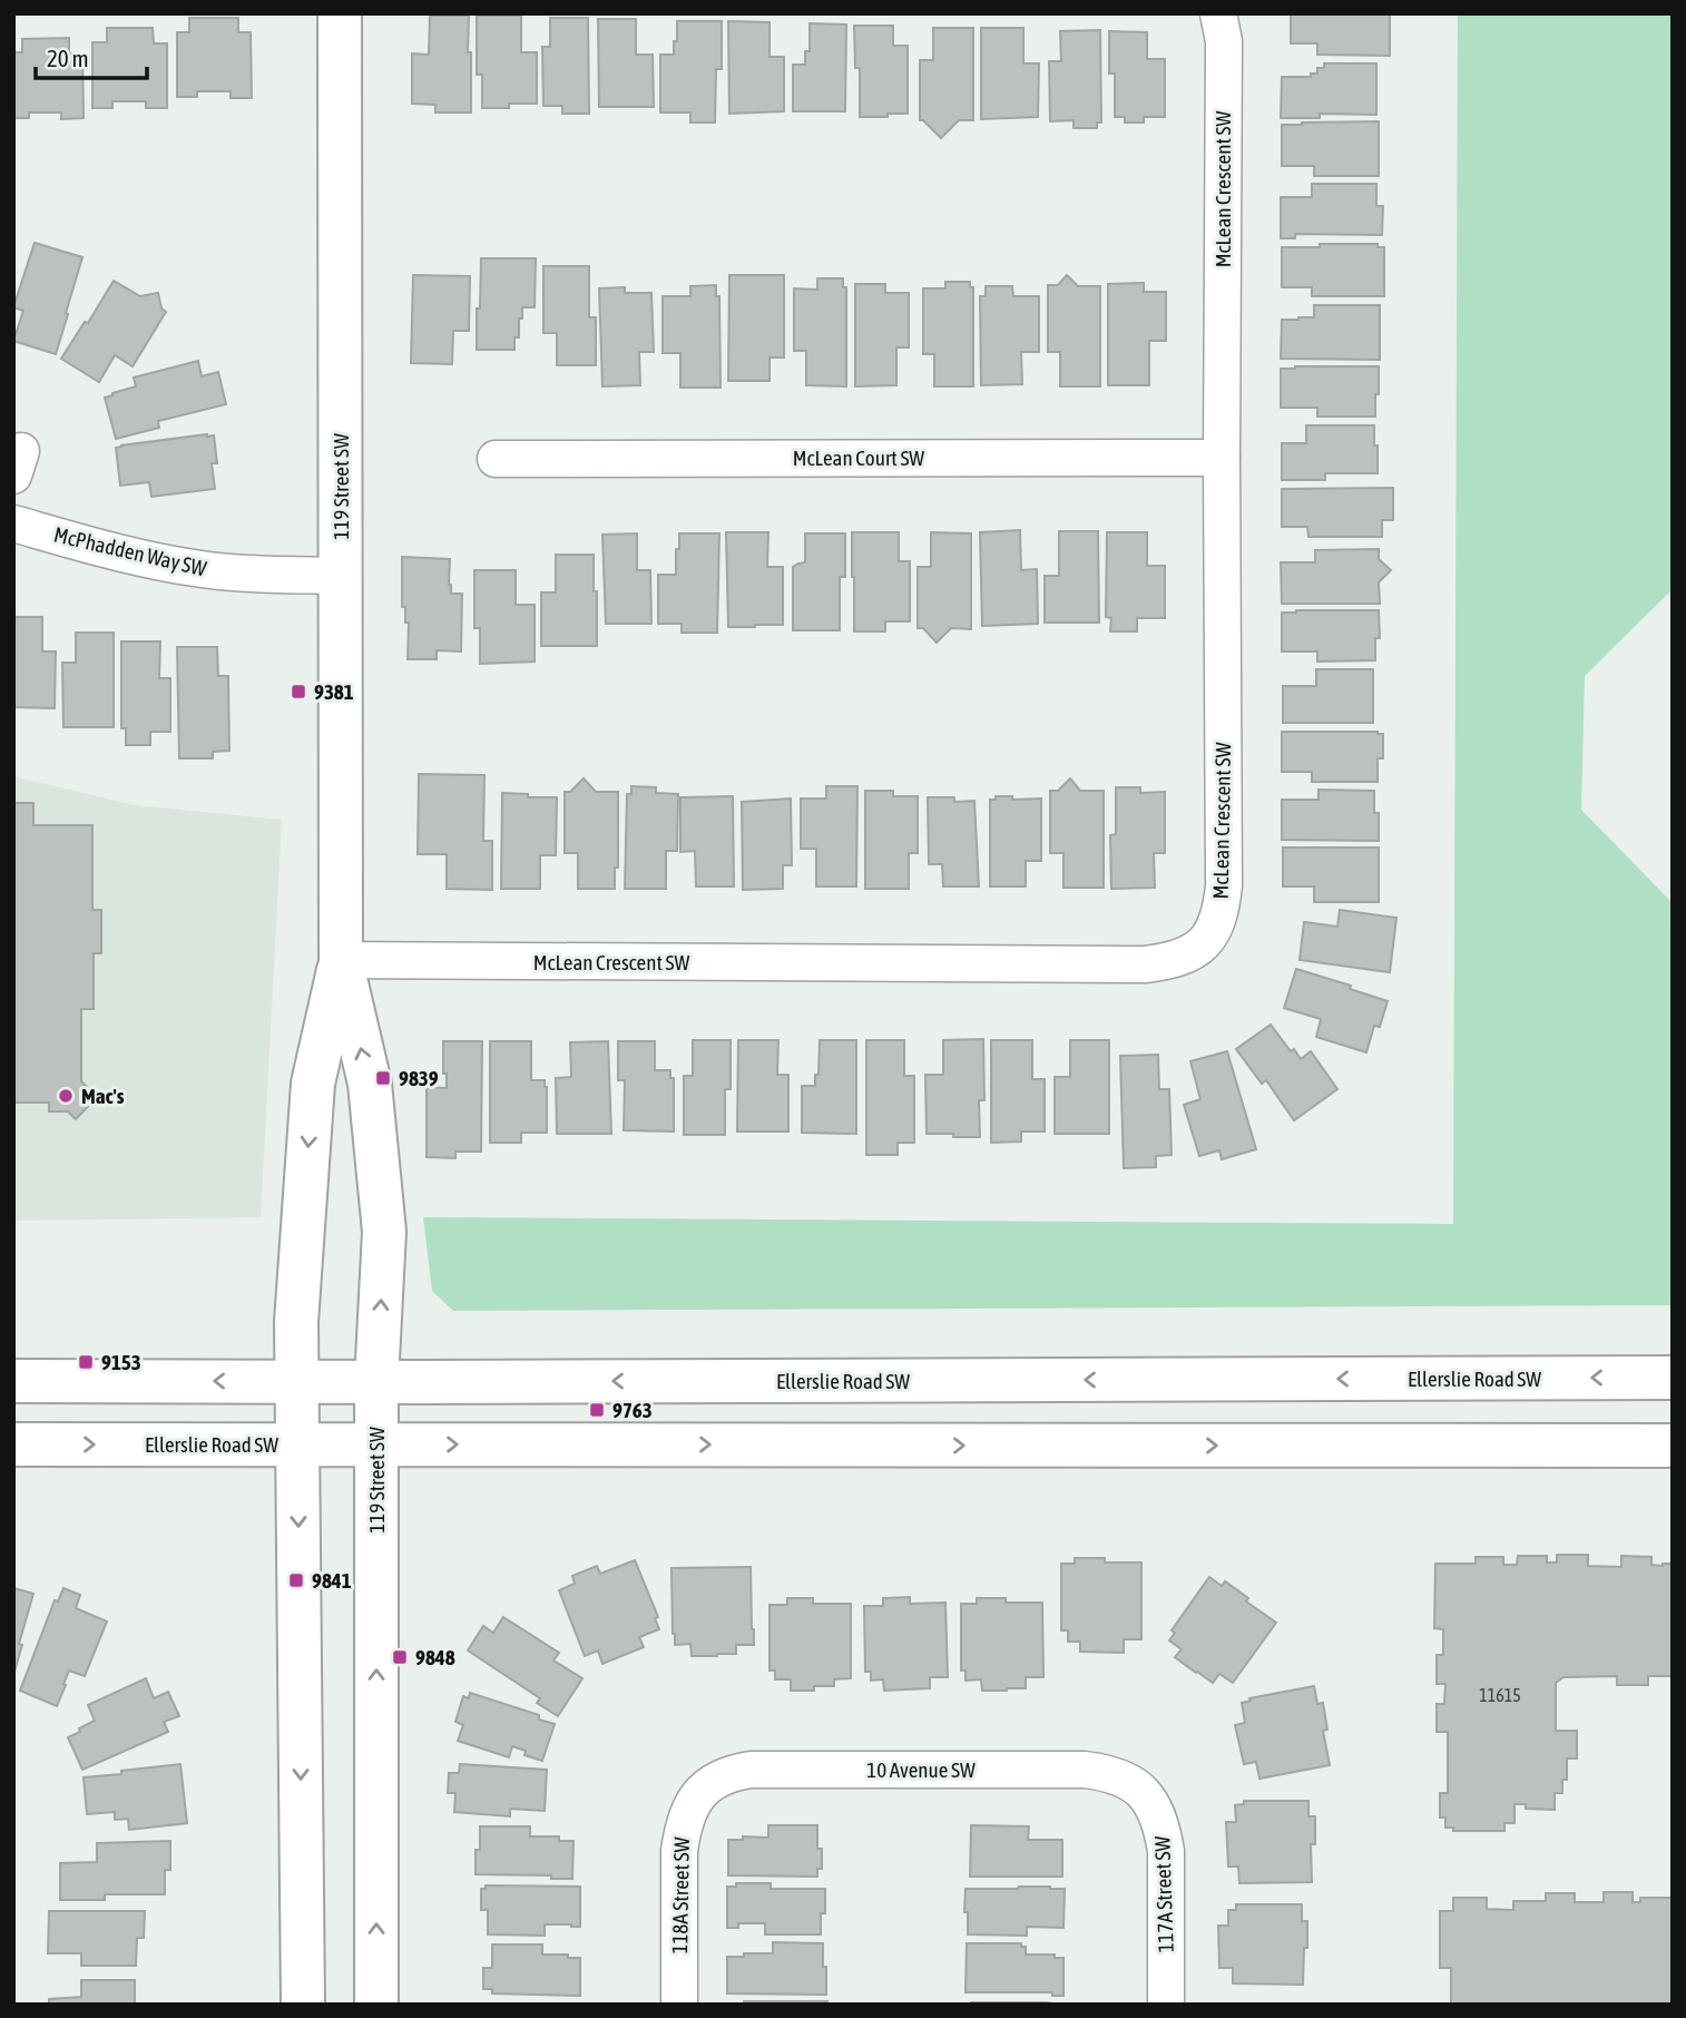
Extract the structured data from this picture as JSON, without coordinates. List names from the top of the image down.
{
  "streets": {
    "main road": ["119 Street SW", "Ellerslie Road SW"],
    "street": [
      "McLean Crescent SW",
      "McLean Court SW",
      "McPhadden Way SW",
      "10 Avenue SW",
      "117A Street SW",
      "118A Street SW"
    ]
  },
  "crossings": [
    ["McLean Crescent SW", "McLean Court SW"],
    ["McLean Crescent SW", "119 Street SW"],
    ["119 Street SW", "McPhadden Way SW"],
    ["119 Street SW", "Ellerslie Road SW"],
    ["10 Avenue SW", "117A Street SW"],
    ["10 Avenue SW", "118A Street SW"]
  ],
  "places": {
    "transit": [
      "9381",
      "9839",
      "9153",
      "9763",
      "9841",
      "9848"
    ],
    "other": ["Mac's"]
  },
  "house_numbers": ["11615"],
  "scale_bar": "20 m"
}
